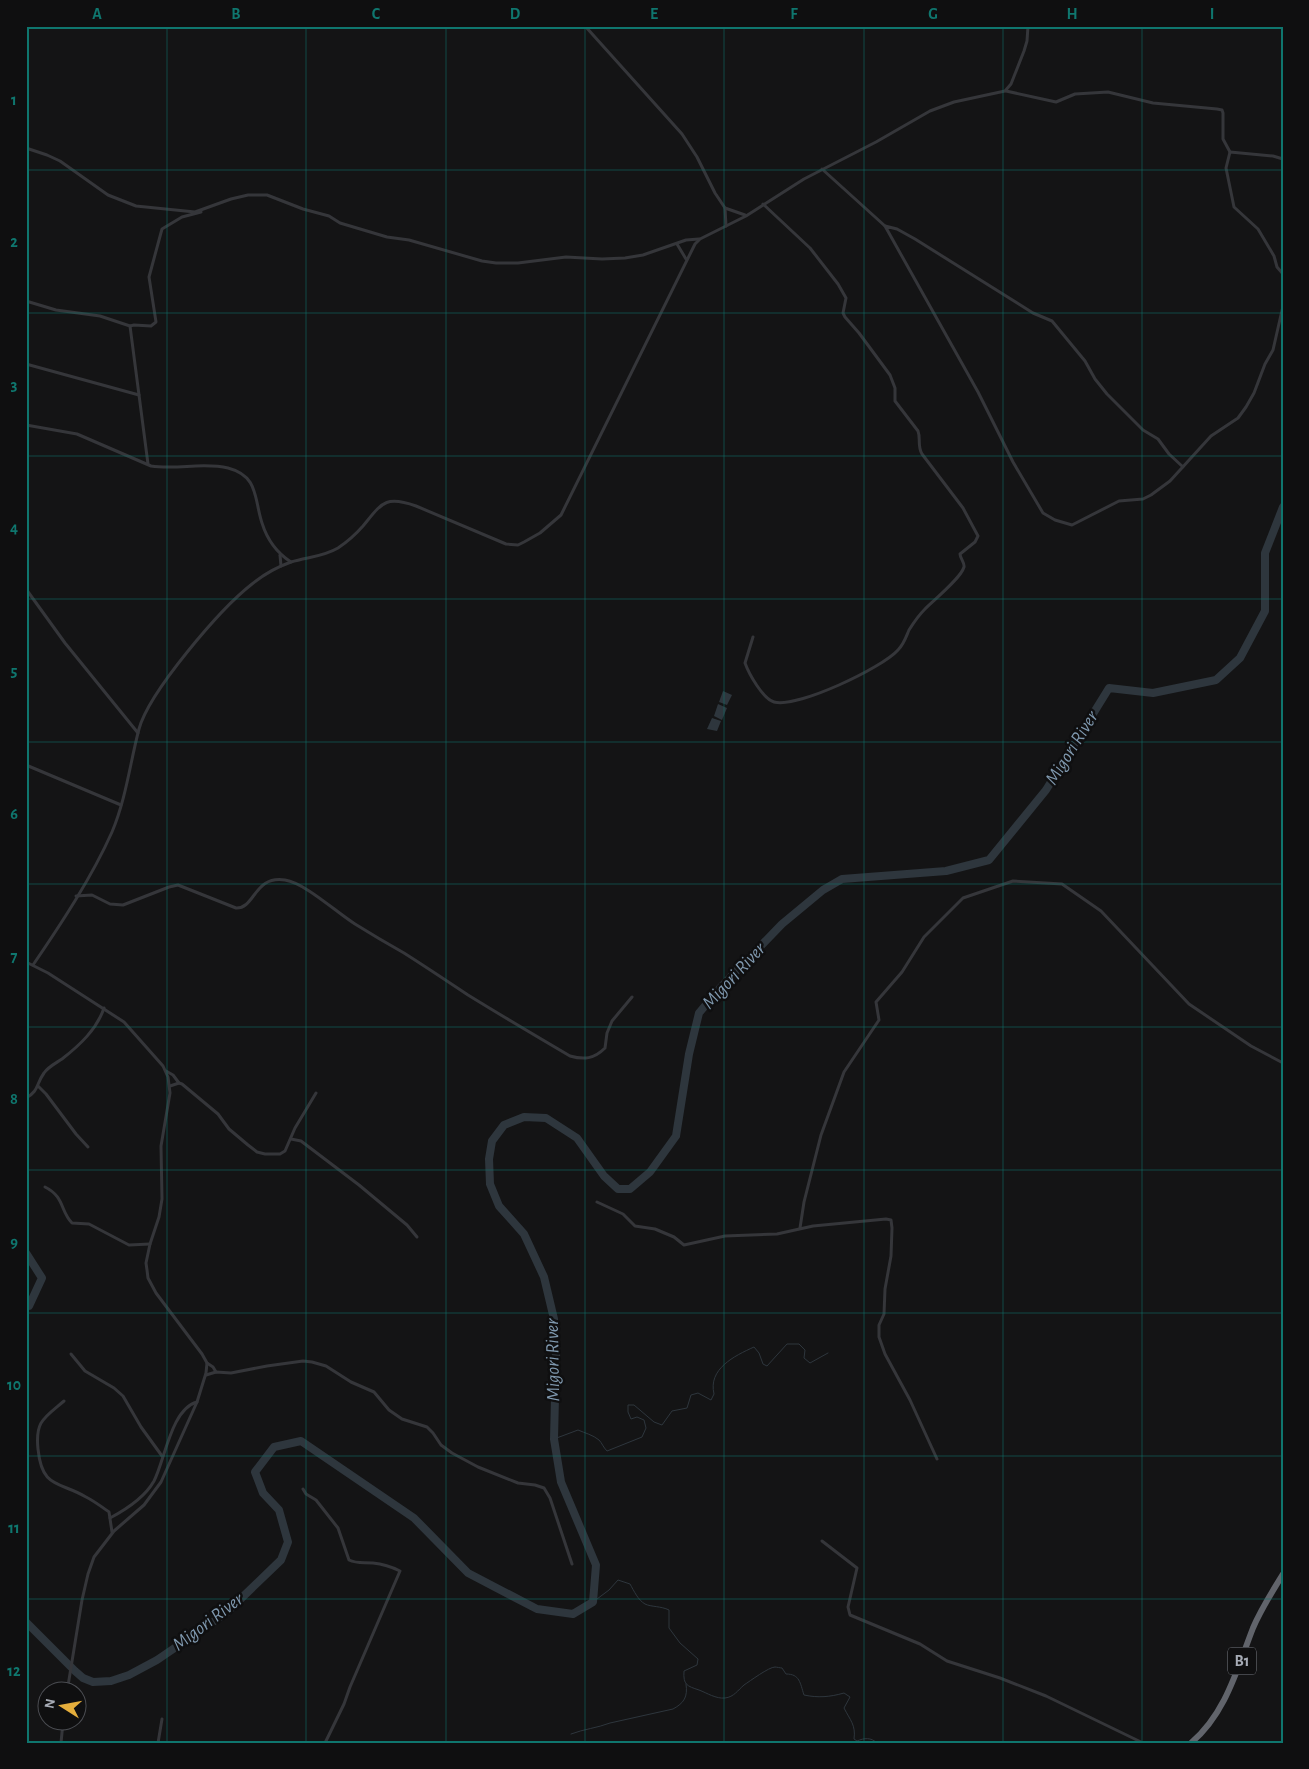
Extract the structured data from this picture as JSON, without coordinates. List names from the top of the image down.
{
  "streets": {
    "highway": ["B1"]
  },
  "water": ["Migori River"],
  "north": "left",
  "grid": {
    "columns": [
      "A",
      "B",
      "C",
      "D",
      "E",
      "F",
      "G",
      "H",
      "I"
    ],
    "rows": [
      "1",
      "2",
      "3",
      "4",
      "5",
      "6",
      "7",
      "8",
      "9",
      "10",
      "11",
      "12"
    ]
  }
}
